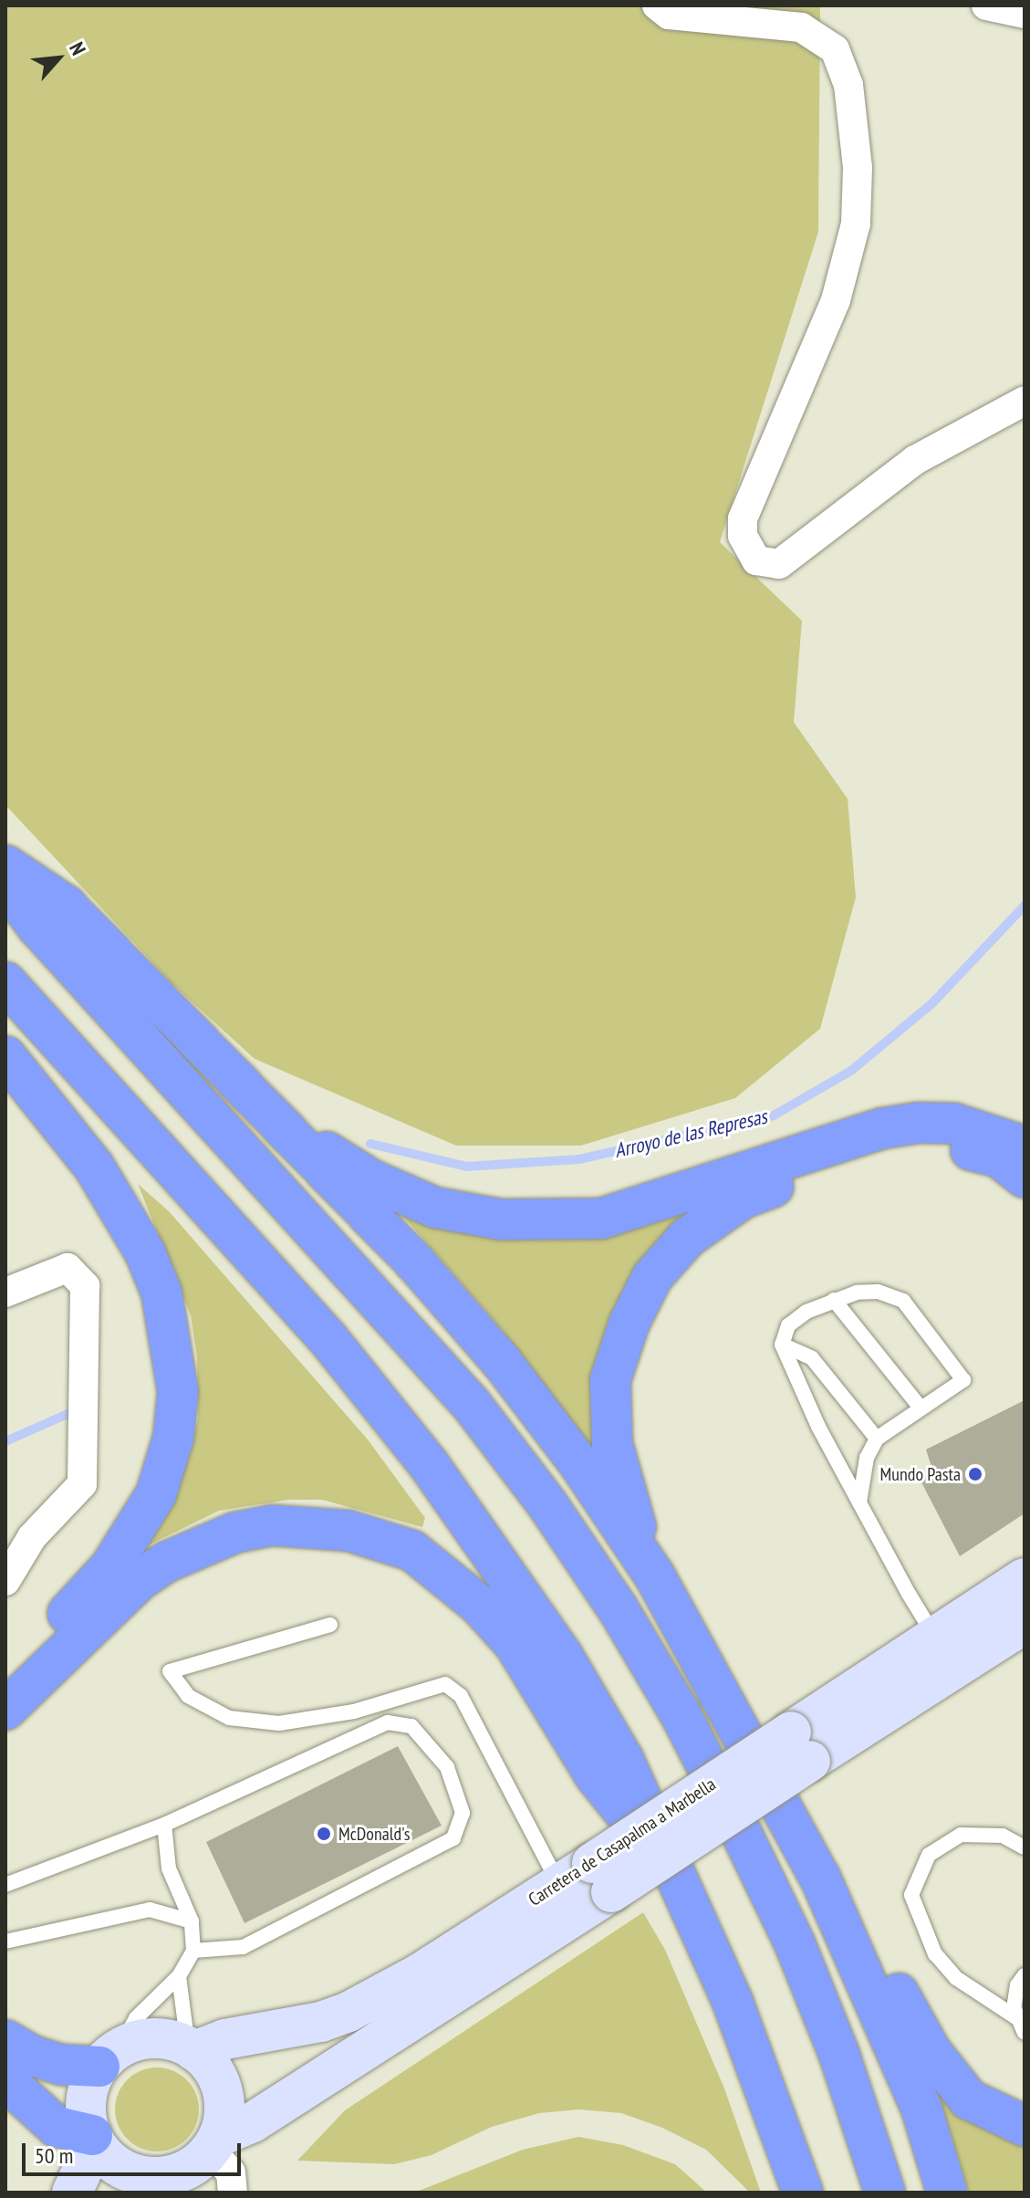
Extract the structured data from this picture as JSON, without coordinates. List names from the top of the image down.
{
  "streets": {
    "main road": ["Carretera de Casapalma a Marbella"]
  },
  "water": ["Arroyo de las Represas"],
  "places": ["Mundo Pasta", "McDonald's"],
  "scale_bar": "50 m",
  "north": "top right"
}
